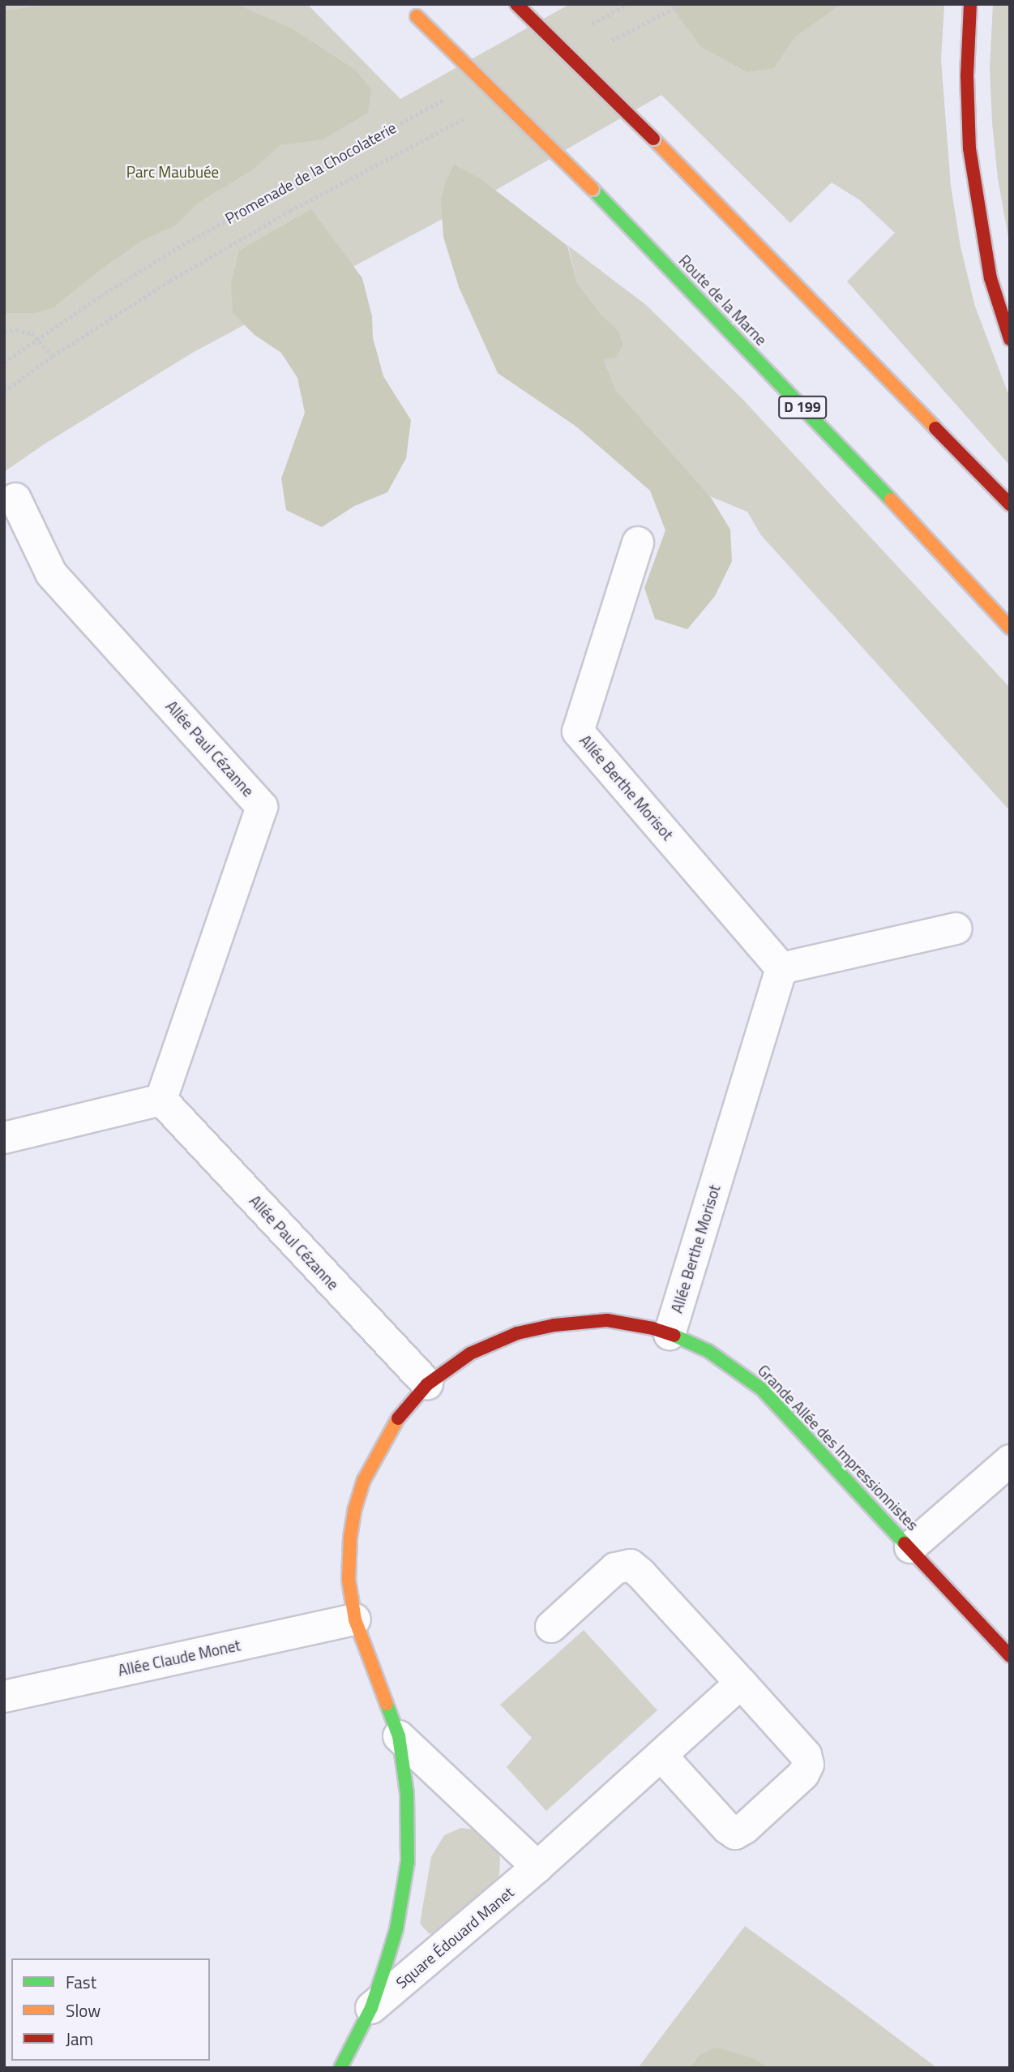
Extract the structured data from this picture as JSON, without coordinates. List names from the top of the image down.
{
  "streets": {
    "main road": ["Route de la Marne", "D 199", "Grande Allée des Impressionnistes"],
    "street": [
      "Allée Paul Cézanne",
      "Allée Berthe Morisot",
      "Allée Claude Monet",
      "Square Édouard Manet"
    ],
    "path": ["Promenade de la Chocolaterie"]
  },
  "crossings": [
    ["Allée Paul Cézanne", "Grande Allée des Impressionnistes"],
    ["Allée Berthe Morisot", "Grande Allée des Impressionnistes"],
    ["Grande Allée des Impressionnistes", "Allée Claude Monet"],
    ["Grande Allée des Impressionnistes", "Square Édouard Manet"]
  ],
  "parks": ["Parc Maubuée"],
  "legend": ["Fast", "Slow", "Jam"]
}
